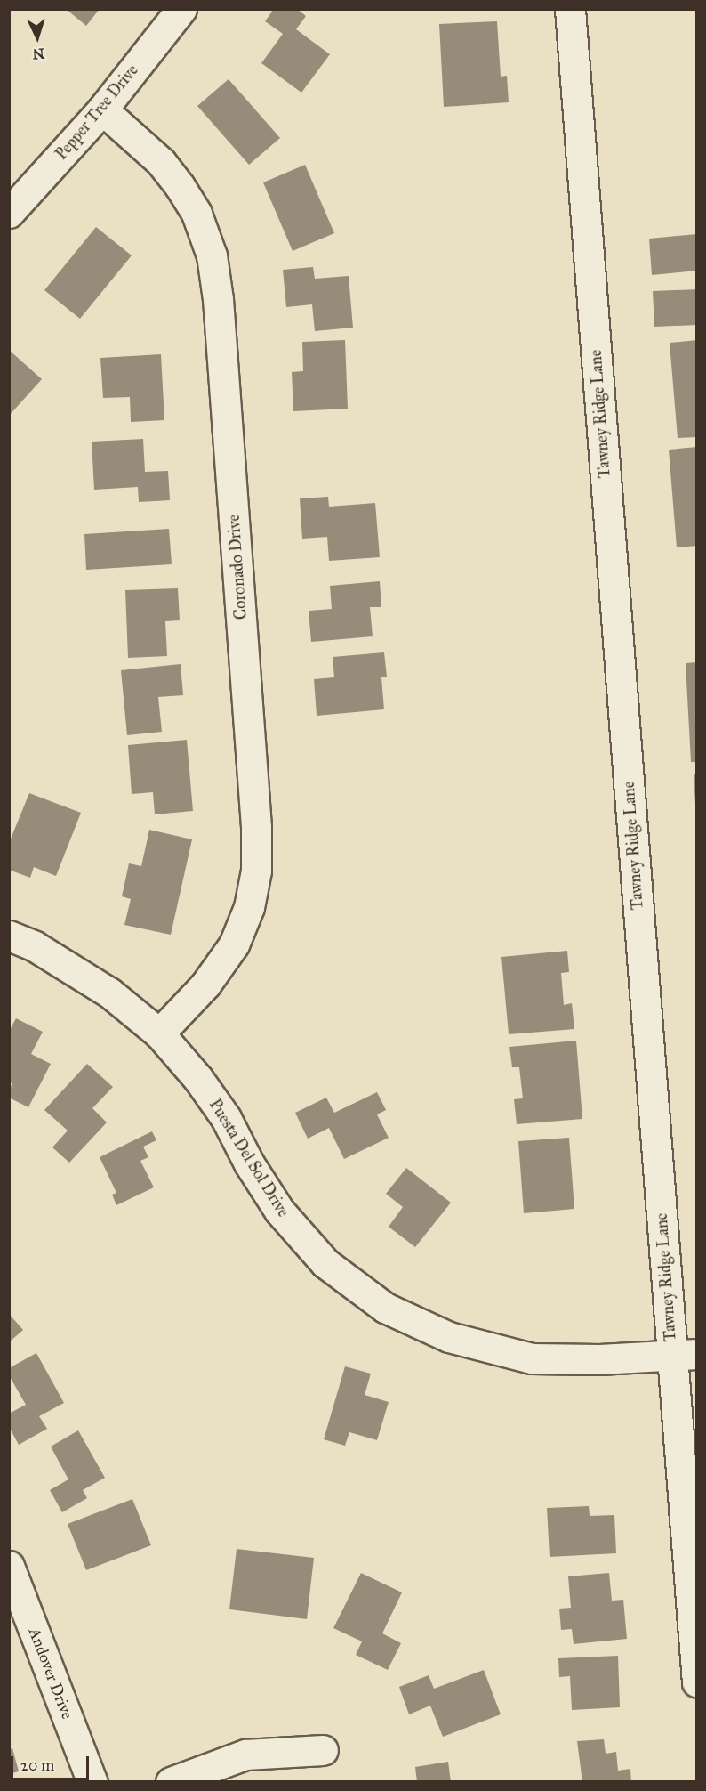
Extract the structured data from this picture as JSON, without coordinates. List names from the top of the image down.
{
  "streets": {
    "street": [
      "Pepper Tree Drive",
      "Tawney Ridge Lane",
      "Coronado Drive",
      "Puesta Del Sol Drive",
      "Andover Drive"
    ]
  },
  "crossings": [
    ["Pepper Tree Drive", "Coronado Drive"],
    ["Tawney Ridge Lane", "Puesta Del Sol Drive"],
    ["Coronado Drive", "Puesta Del Sol Drive"]
  ],
  "scale_bar": "20 m",
  "north": "bottom"
}
